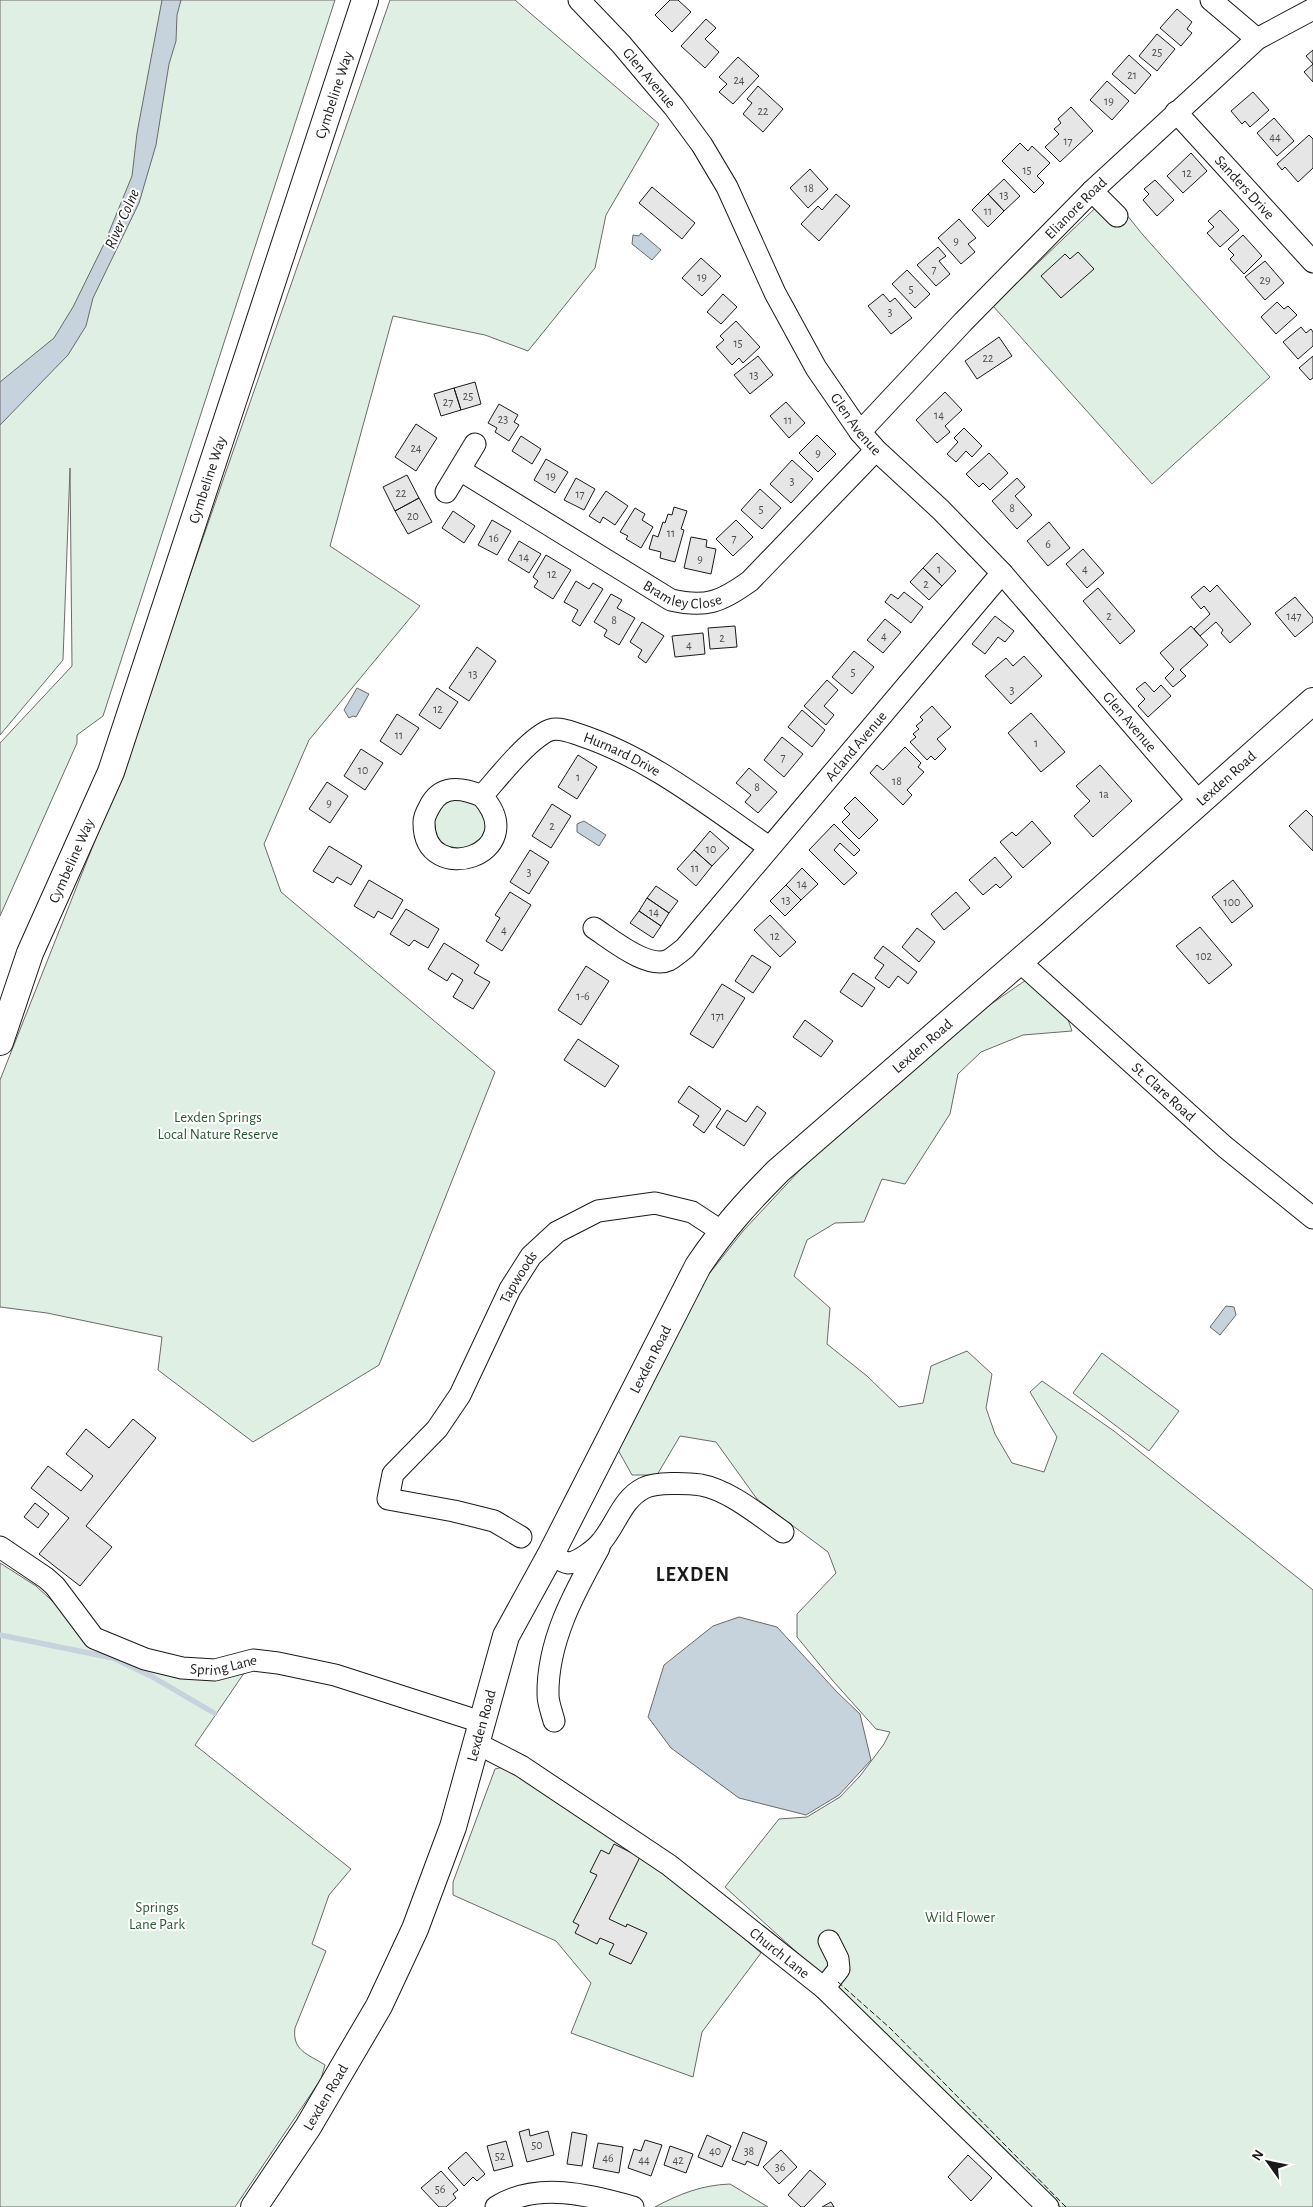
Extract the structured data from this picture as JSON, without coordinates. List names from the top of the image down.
{
  "streets": {
    "main road": ["Cymbeline Way", "Lexden Road"],
    "street": [
      "Glen Avenue",
      "Sanders Drive",
      "Elianore Road",
      "Bramley Close",
      "Acland Avenue",
      "Hurnard Drive",
      "St. Clare Road",
      "Tapwoods",
      "Spring Lane",
      "Church Lane"
    ]
  },
  "crossings": [
    ["Glen Avenue", "Elianore Road"],
    ["Glen Avenue", "Bramley Close"],
    ["Glen Avenue", "Acland Avenue"],
    ["Glen Avenue", "Lexden Road"],
    ["Sanders Drive", "Elianore Road"],
    ["Acland Avenue", "Hurnard Drive"],
    ["Lexden Road", "St. Clare Road"],
    ["Lexden Road", "Tapwoods"],
    ["Lexden Road", "Spring Lane"],
    ["Lexden Road", "Church Lane"],
    ["Spring Lane", "Church Lane"]
  ],
  "districts": ["LEXDEN"],
  "water": ["River Colne"],
  "parks": ["Lexden Springs Local Nature Reserve", "Springs Lane Park", "Wild Flower"],
  "house_numbers": [
    "25",
    "21",
    "24",
    "19",
    "22",
    "44",
    "17",
    "15",
    "12",
    "18",
    "13",
    "11",
    "9",
    "7",
    "19",
    "29",
    "5",
    "3",
    "15",
    "22",
    "13",
    "25",
    "27",
    "14",
    "23",
    "11",
    "24",
    "9",
    "19",
    "3",
    "22",
    "17",
    "8",
    "5",
    "20",
    "11",
    "16",
    "7",
    "6",
    "14",
    "9",
    "1",
    "4",
    "12",
    "2",
    "2",
    "147",
    "8",
    "4",
    "2",
    "4",
    "5",
    "13",
    "3",
    "12",
    "11",
    "1",
    "7",
    "10",
    "1",
    "18",
    "8",
    "1a",
    "9",
    "2",
    "10",
    "11",
    "3",
    "14",
    "13",
    "100",
    "14",
    "4",
    "12",
    "102",
    "1-6",
    "171",
    "50",
    "40",
    "38",
    "52",
    "46",
    "44",
    "42",
    "36",
    "56"
  ],
  "north": "top left"
}
